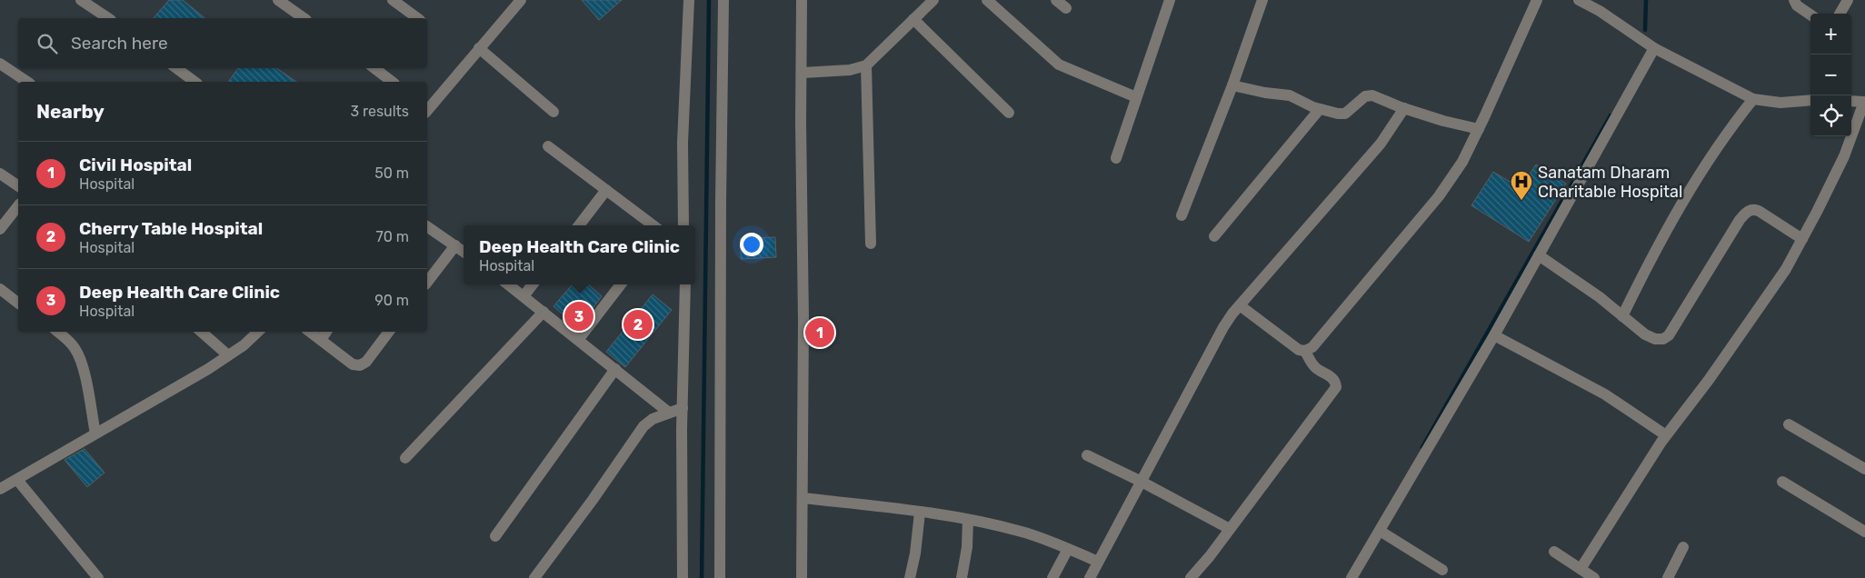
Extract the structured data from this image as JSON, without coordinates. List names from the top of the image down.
{
  "places": {
    "hospital": ["Sanatam Dharam Charitable Hospital"]
  },
  "page": {
    "map_buttons": ["+", "−"],
    "search": "Search here",
    "heading": ["Nearby", "3 results"],
    "list": [
      {
        "mark": "1",
        "name": "Civil Hospital",
        "note": "Hospital",
        "value": "50 m"
      },
      {
        "mark": "2",
        "name": "Cherry Table Hospital",
        "note": "Hospital",
        "value": "70 m"
      },
      {
        "mark": "3",
        "name": "Deep Health Care Clinic",
        "note": "Hospital",
        "value": "90 m"
      }
    ],
    "popup": ["Deep Health Care Clinic", "Hospital"],
    "pins": ["3", "2", "1"]
  }
}
